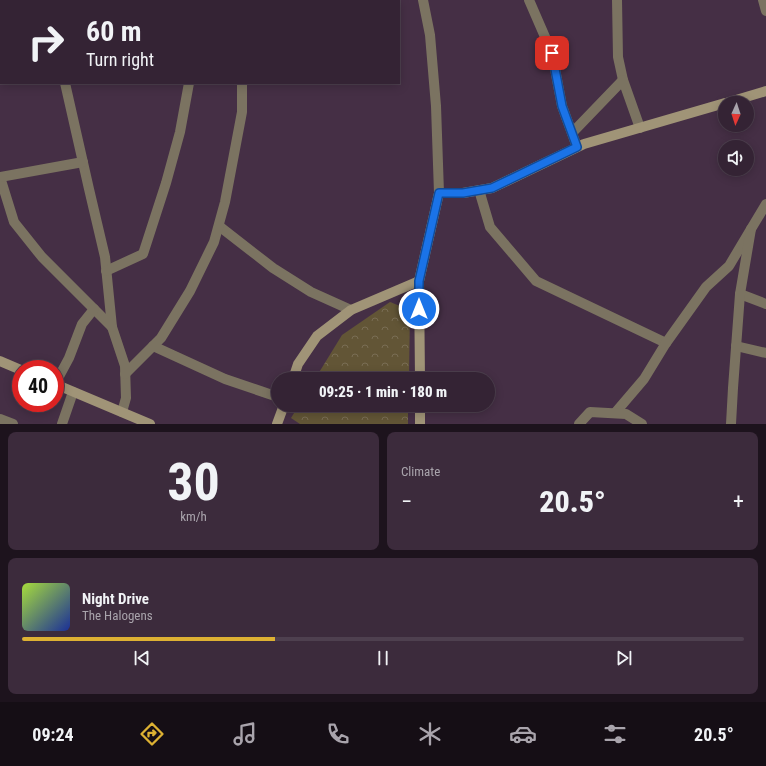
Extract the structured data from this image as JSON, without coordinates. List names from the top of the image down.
{
  "north": "bottom",
  "page": {
    "turn": ["60 m", "Turn right"],
    "limit": "40",
    "trip": "09:25 · 1 min · 180 m",
    "tile": [
      ["30", "km/h"],
      "Climate"
    ],
    "heat": ["−", "20.5°", "+"],
    "song": ["Night Drive", "The Halogens"],
    "tabs": ["09:24", "20.5°"]
  }
}
